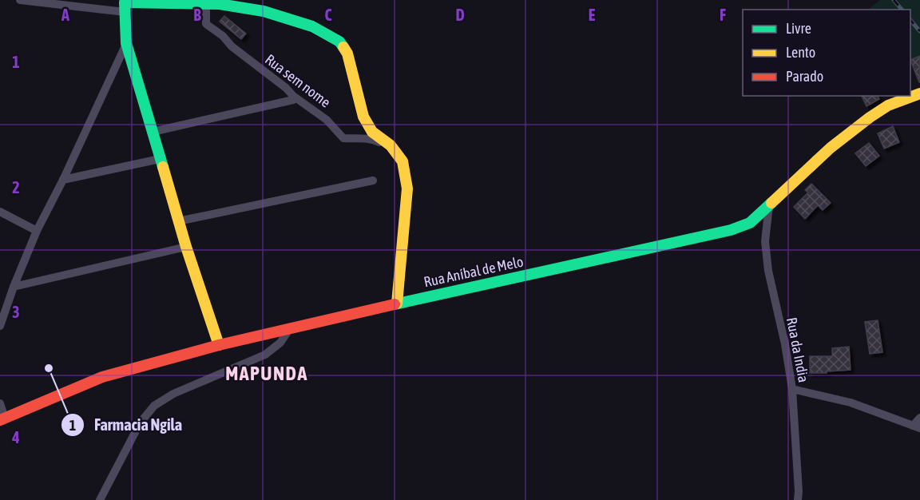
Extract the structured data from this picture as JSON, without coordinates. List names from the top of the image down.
{
  "streets": {
    "street": ["Rua sem nome", "Rua Aníbal de Melo", "Rua da India"]
  },
  "crossings": [
    ["Rua Aníbal de Melo", "Rua da India"]
  ],
  "districts": ["MAPUNDA"],
  "places": ["Farmacia Ngila"],
  "legend": ["Livre", "Lento", "Parado"],
  "grid": {
    "columns": [
      "A",
      "B",
      "C",
      "D",
      "E",
      "F"
    ],
    "rows": [
      "1",
      "2",
      "3",
      "4"
    ]
  }
}
